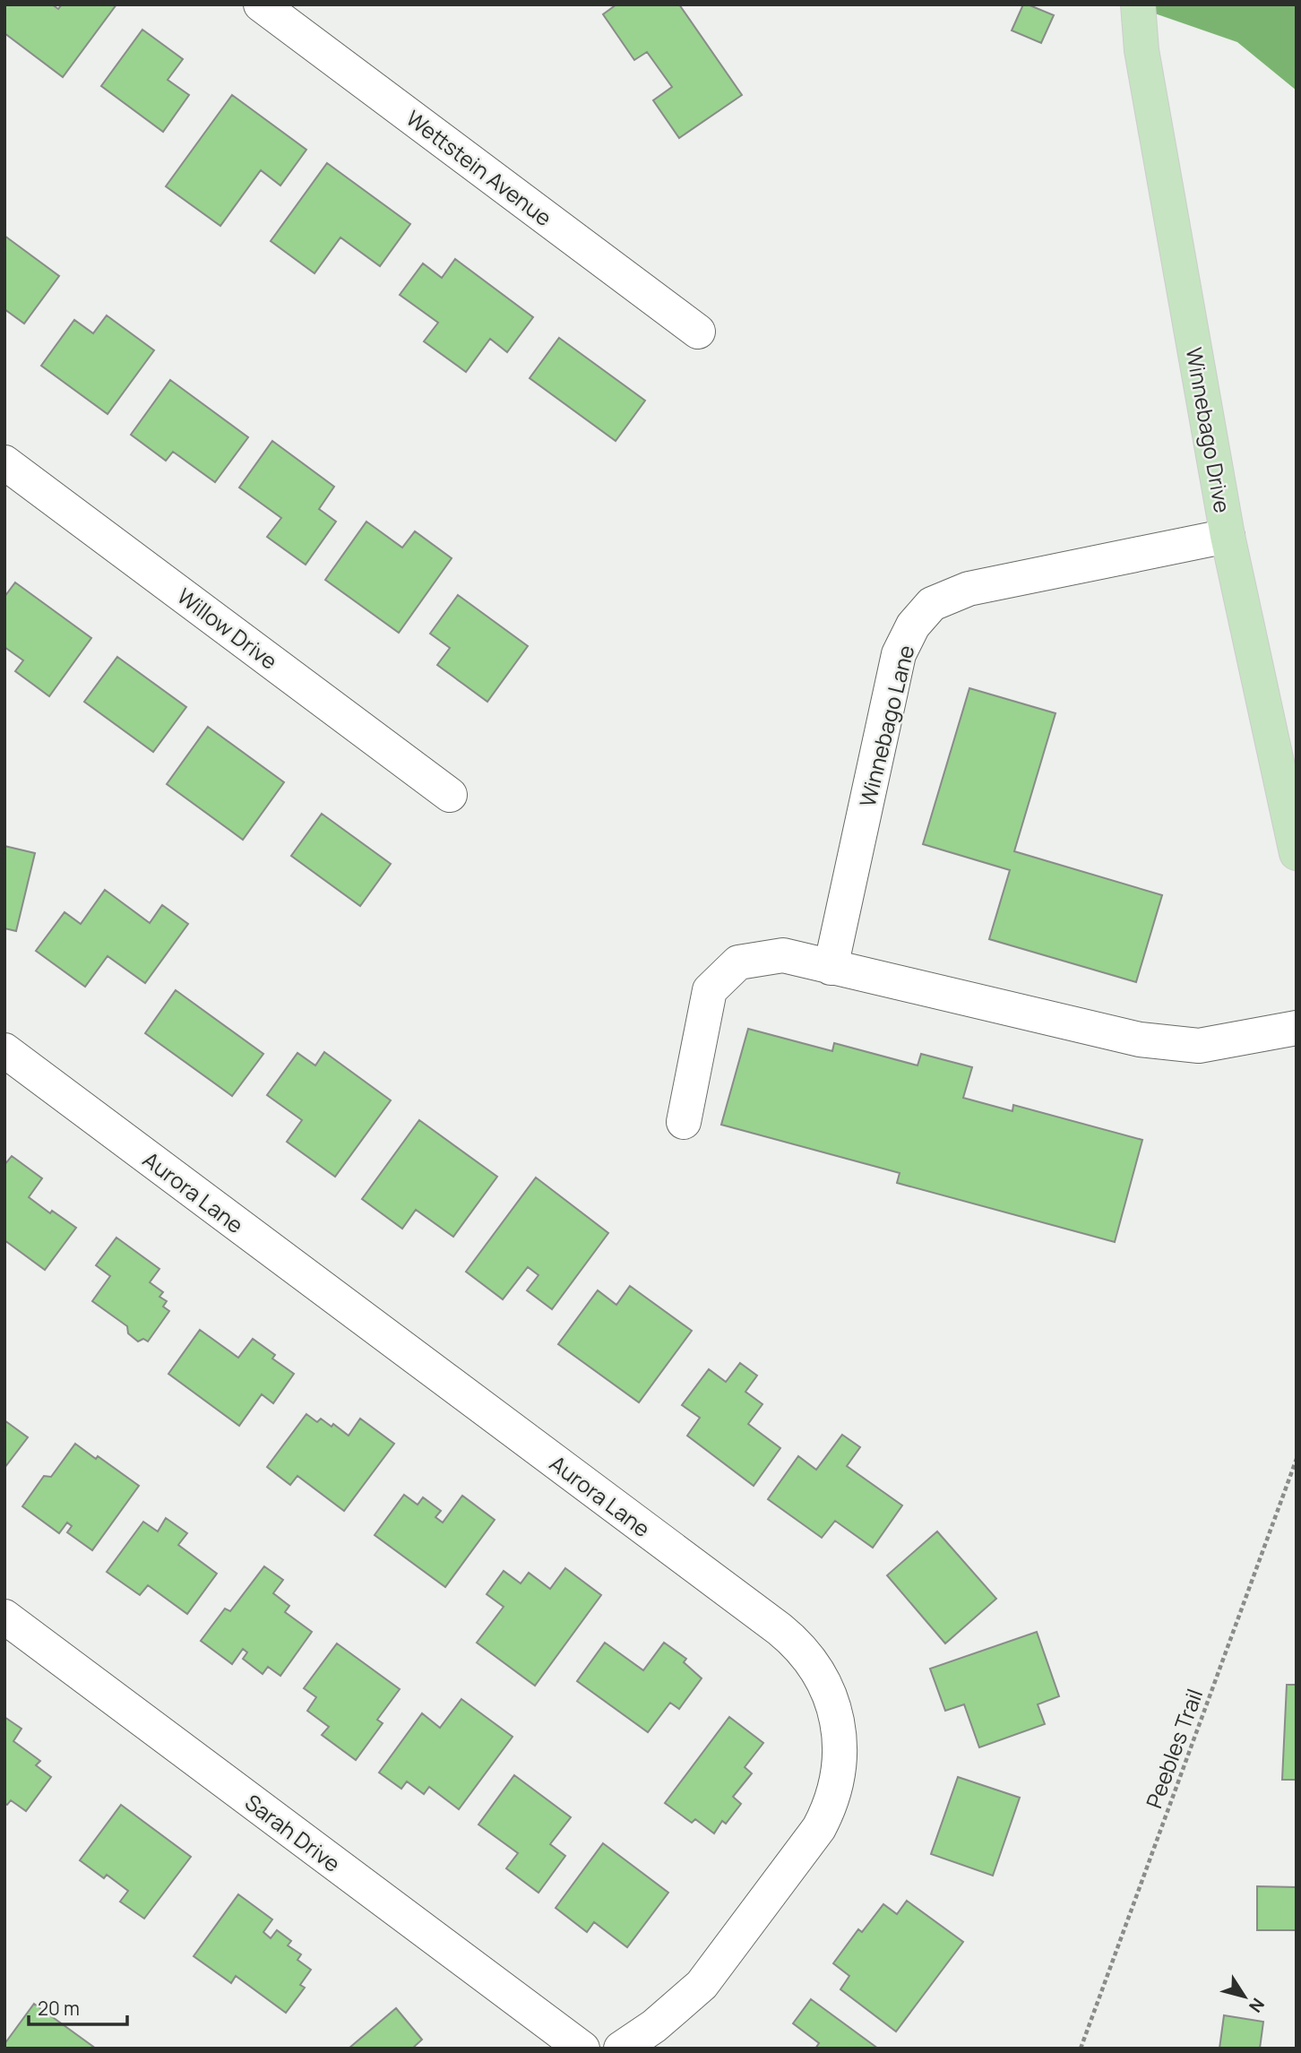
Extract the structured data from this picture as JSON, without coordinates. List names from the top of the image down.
{
  "streets": {
    "main road": ["Winnebago Drive"],
    "street": [
      "Wettstein Avenue",
      "Willow Drive",
      "Winnebago Lane",
      "Aurora Lane",
      "Sarah Drive"
    ],
    "path": ["Peebles Trail"]
  },
  "crossings": [
    ["Winnebago Drive", "Winnebago Lane"]
  ],
  "scale_bar": "20 m",
  "north": "bottom right"
}
